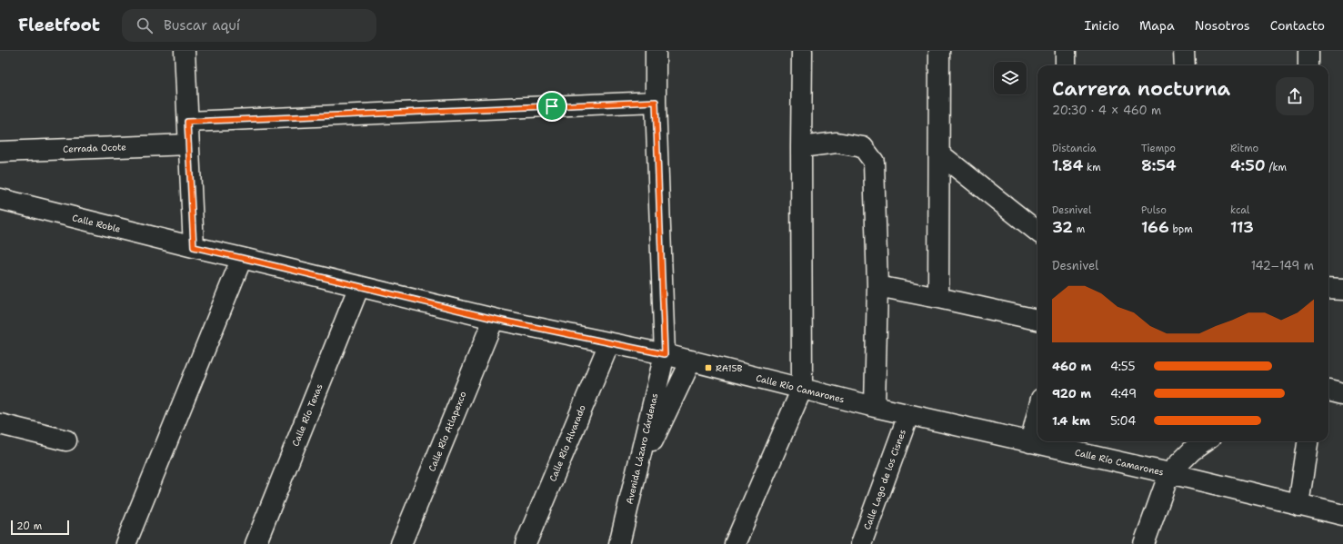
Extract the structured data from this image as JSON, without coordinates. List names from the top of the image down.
{
  "streets": {
    "street": [
      "Cerrada Ocote",
      "Calle Roble",
      "Calle Río Camarones",
      "Calle Río Texas",
      "Calle Río Atlapexco",
      "Calle Río Alvarado",
      "Avenida Lázaro Cárdenas",
      "Calle Lago de los Cisnes"
    ]
  },
  "crossings": [
    ["Calle Roble", "Calle Río Camarones"],
    ["Calle Río Camarones", "Calle Río Texas"],
    ["Calle Río Camarones", "Calle Río Atlapexco"],
    ["Calle Río Camarones", "Calle Río Alvarado"],
    ["Calle Río Camarones", "Avenida Lázaro Cárdenas"],
    ["Calle Río Camarones", "Calle Lago de los Cisnes"]
  ],
  "places": {
    "transit": ["RA15B"]
  },
  "scale_bar": "20 m",
  "page": {
    "header": "Fleetfoot",
    "search": "Buscar aquí",
    "nav": [
      "Inicio",
      "Mapa",
      "Nosotros",
      "Contacto"
    ],
    "heading": ["Carrera nocturna", "20:30 · 4 × 460 m"],
    "stats": [
      ["Distancia", "1.84 km"],
      ["Tiempo", "8:54"],
      ["Ritmo", "4:50 /km"],
      ["Desnivel", "32 m"],
      ["Pulso", "166 bpm"],
      ["kcal", "113"]
    ],
    "chart": ["Desnivel", "142–149 m"],
    "list": [
      {
        "name": "460 m",
        "note": "4:55"
      },
      {
        "name": "920 m",
        "note": "4:49"
      },
      {
        "name": "1.4 km",
        "note": "5:04"
      }
    ],
    "scale": "20 m"
  }
}
